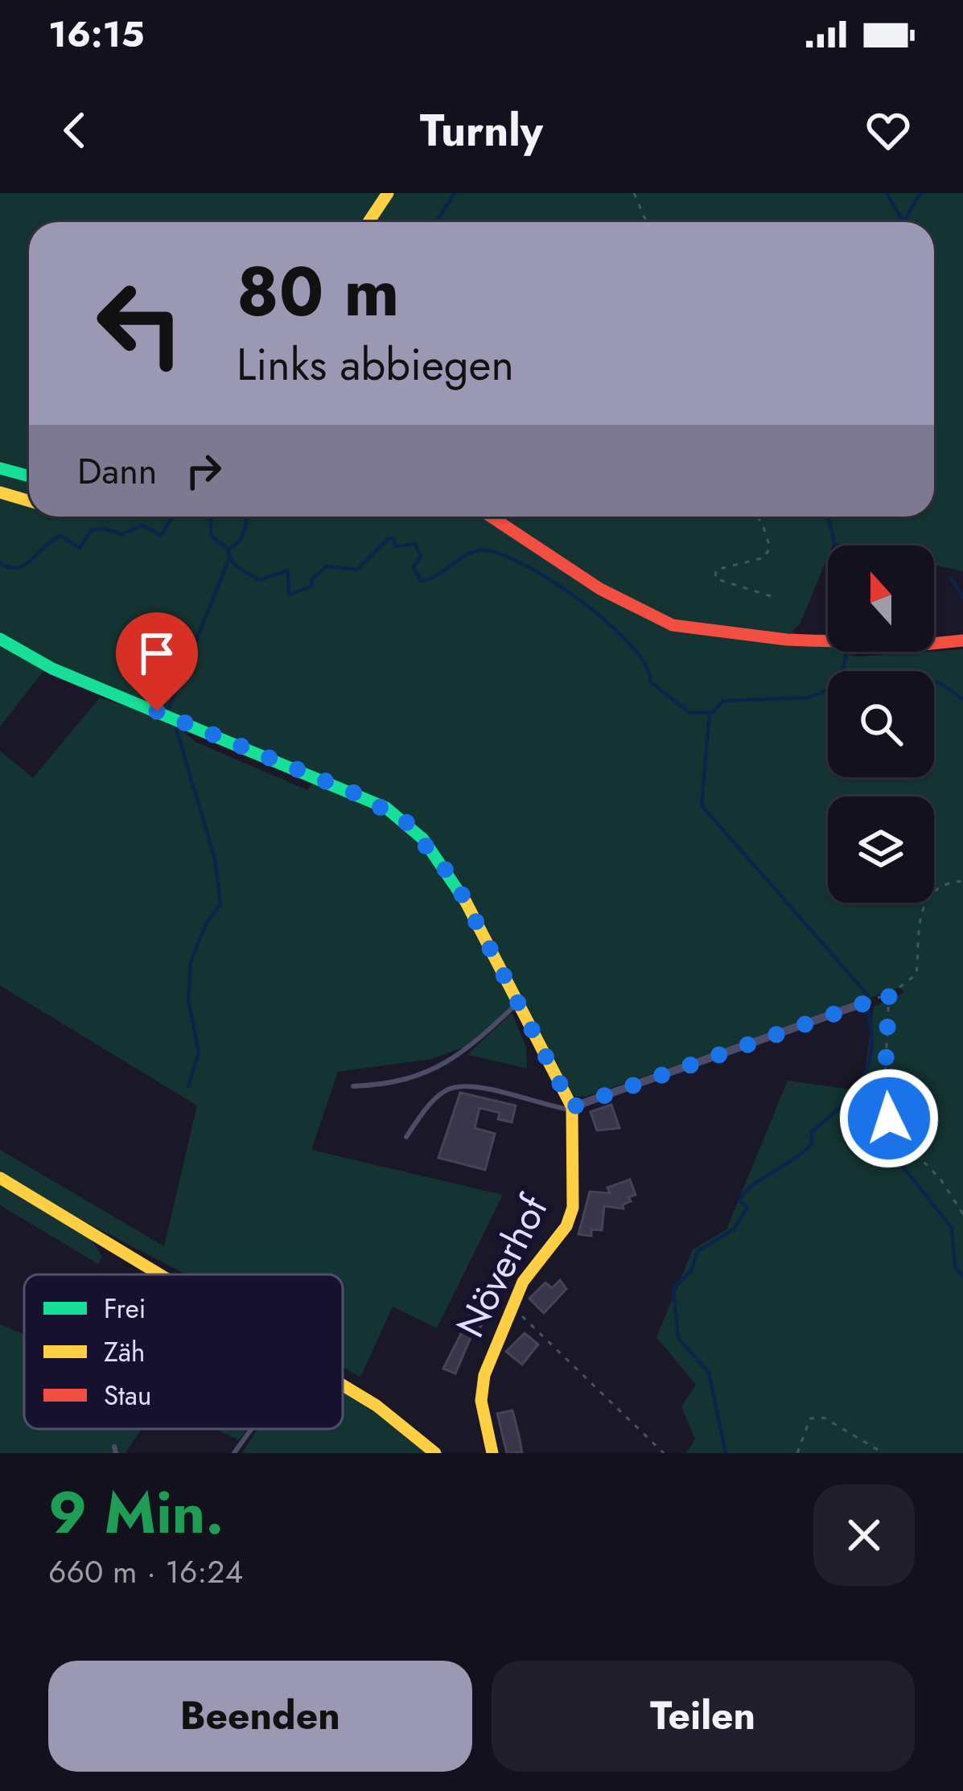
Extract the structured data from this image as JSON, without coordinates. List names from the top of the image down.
{
  "streets": {
    "street": ["Növerhof"]
  },
  "legend": ["Frei", "Zäh", "Stau"],
  "north": "top",
  "page": {
    "status": "16:15",
    "header": "Turnly",
    "turn": ["80 m", "Links abbiegen"],
    "then": "Dann",
    "heading": ["9 Min.", "660 m · 16:24"],
    "buttons": ["Beenden", "Teilen"]
  }
}
